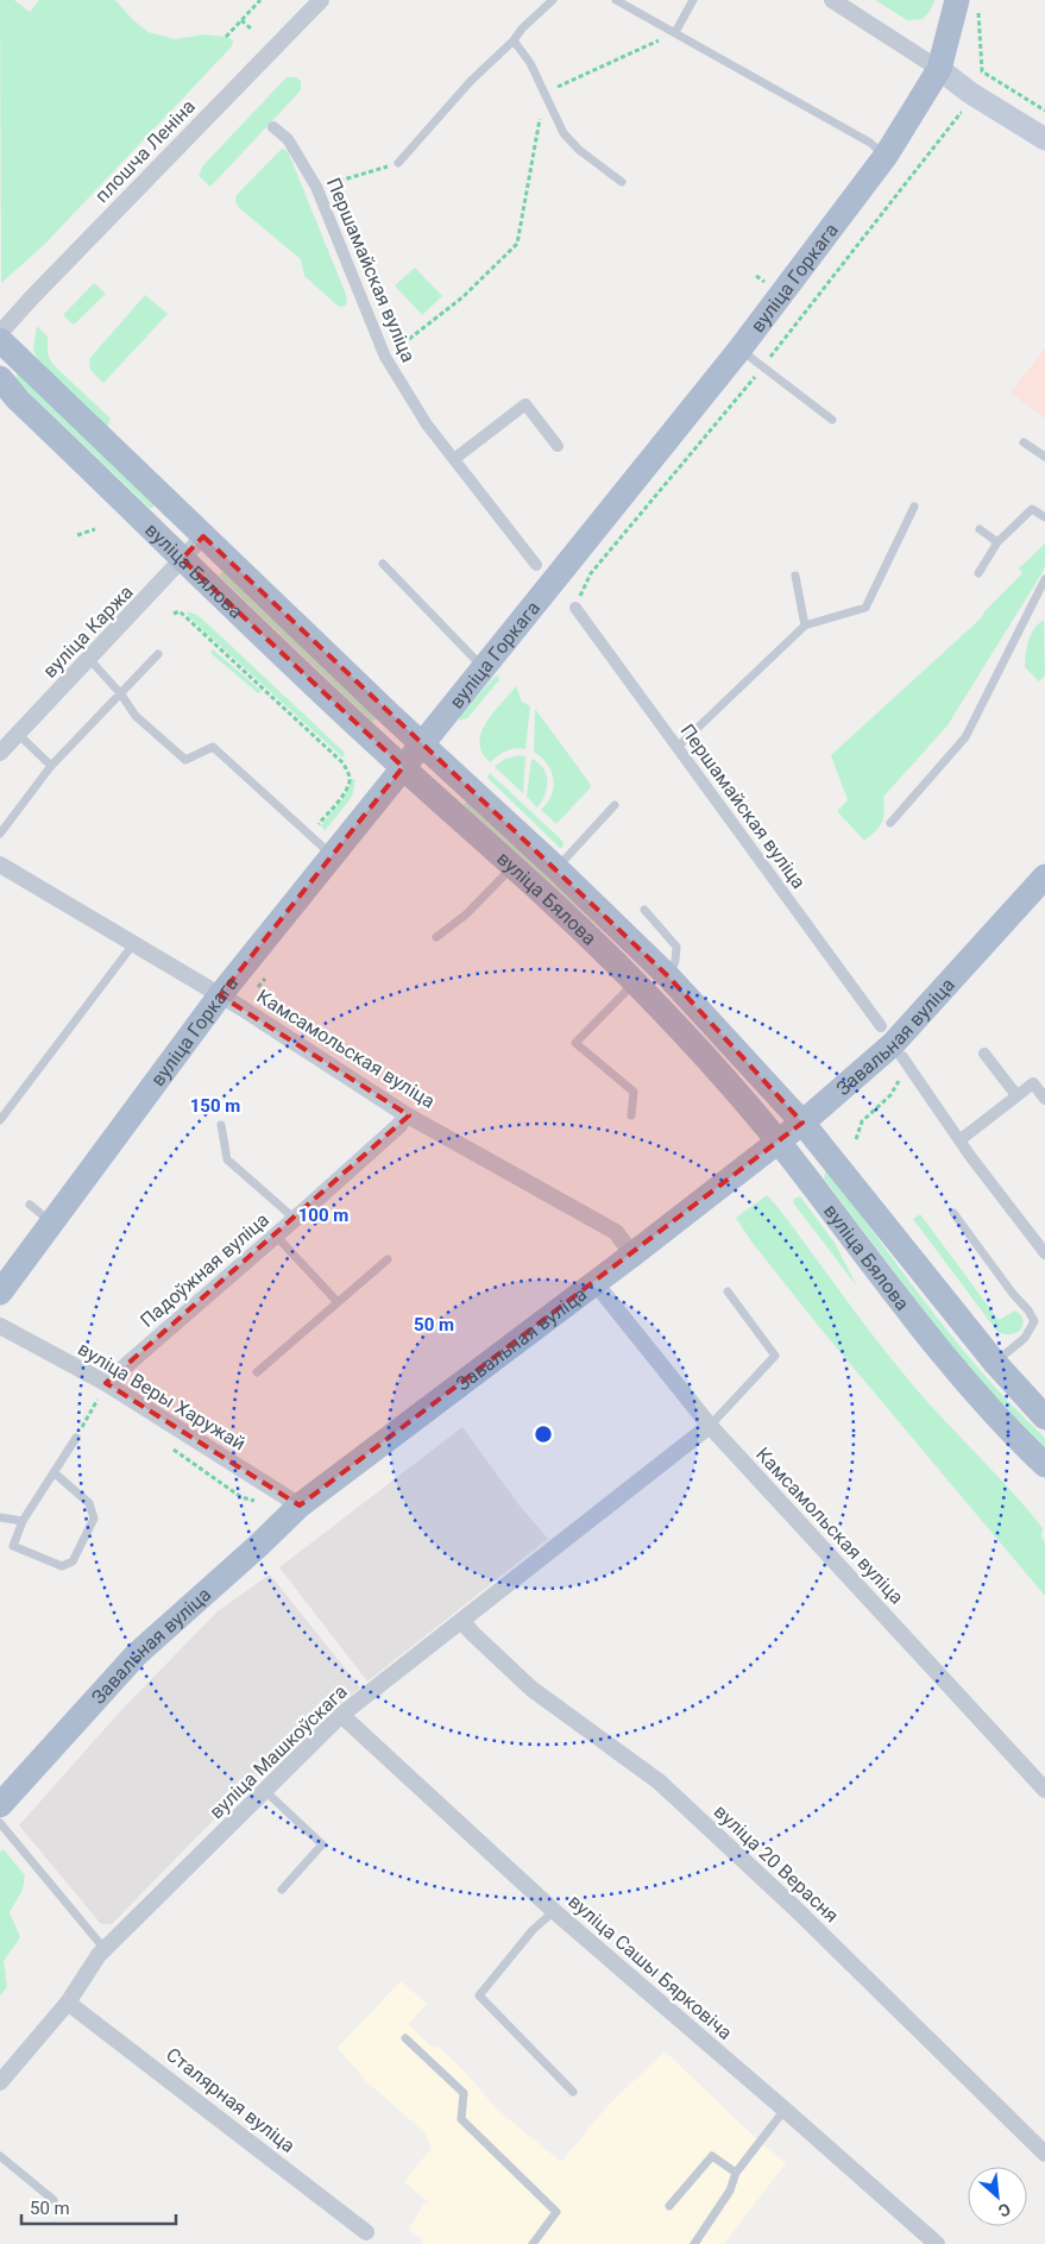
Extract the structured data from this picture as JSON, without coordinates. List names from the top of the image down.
{
  "streets": {
    "main road": ["вуліца Горкага", "вуліца Бялова", "Завальная вуліца"],
    "street": [
      "плошча Леніна",
      "Першамайская вуліца",
      "вуліца Каржа",
      "Камсамольская вуліца",
      "Падоўжная вуліца",
      "вуліца Веры Харужай",
      "вуліца Машкоўскага",
      "вуліца 20 Верасня",
      "вуліца Сашы Бярковіча",
      "Сталярная вуліца"
    ]
  },
  "crossings": [
    ["вуліца Горкага", "вуліца Бялова"],
    ["вуліца Горкага", "Камсамольская вуліца"],
    ["вуліца Бялова", "вуліца Каржа"],
    ["вуліца Бялова", "Завальная вуліца"],
    ["Завальная вуліца", "Камсамольская вуліца"],
    ["Завальная вуліца", "вуліца Веры Харужай"],
    ["Камсамольская вуліца", "Падоўжная вуліца"],
    ["Камсамольская вуліца", "вуліца Машкоўскага"],
    ["Падоўжная вуліца", "вуліца Веры Харужай"],
    ["вуліца Машкоўскага", "вуліца 20 Верасня"],
    ["вуліца Машкоўскага", "вуліца Сашы Бярковіча"],
    ["вуліца Машкоўскага", "Сталярная вуліца"]
  ],
  "scale_bar": "50 m",
  "north": "bottom right",
  "rings": ["150 m", "100 m", "50 m"]
}
